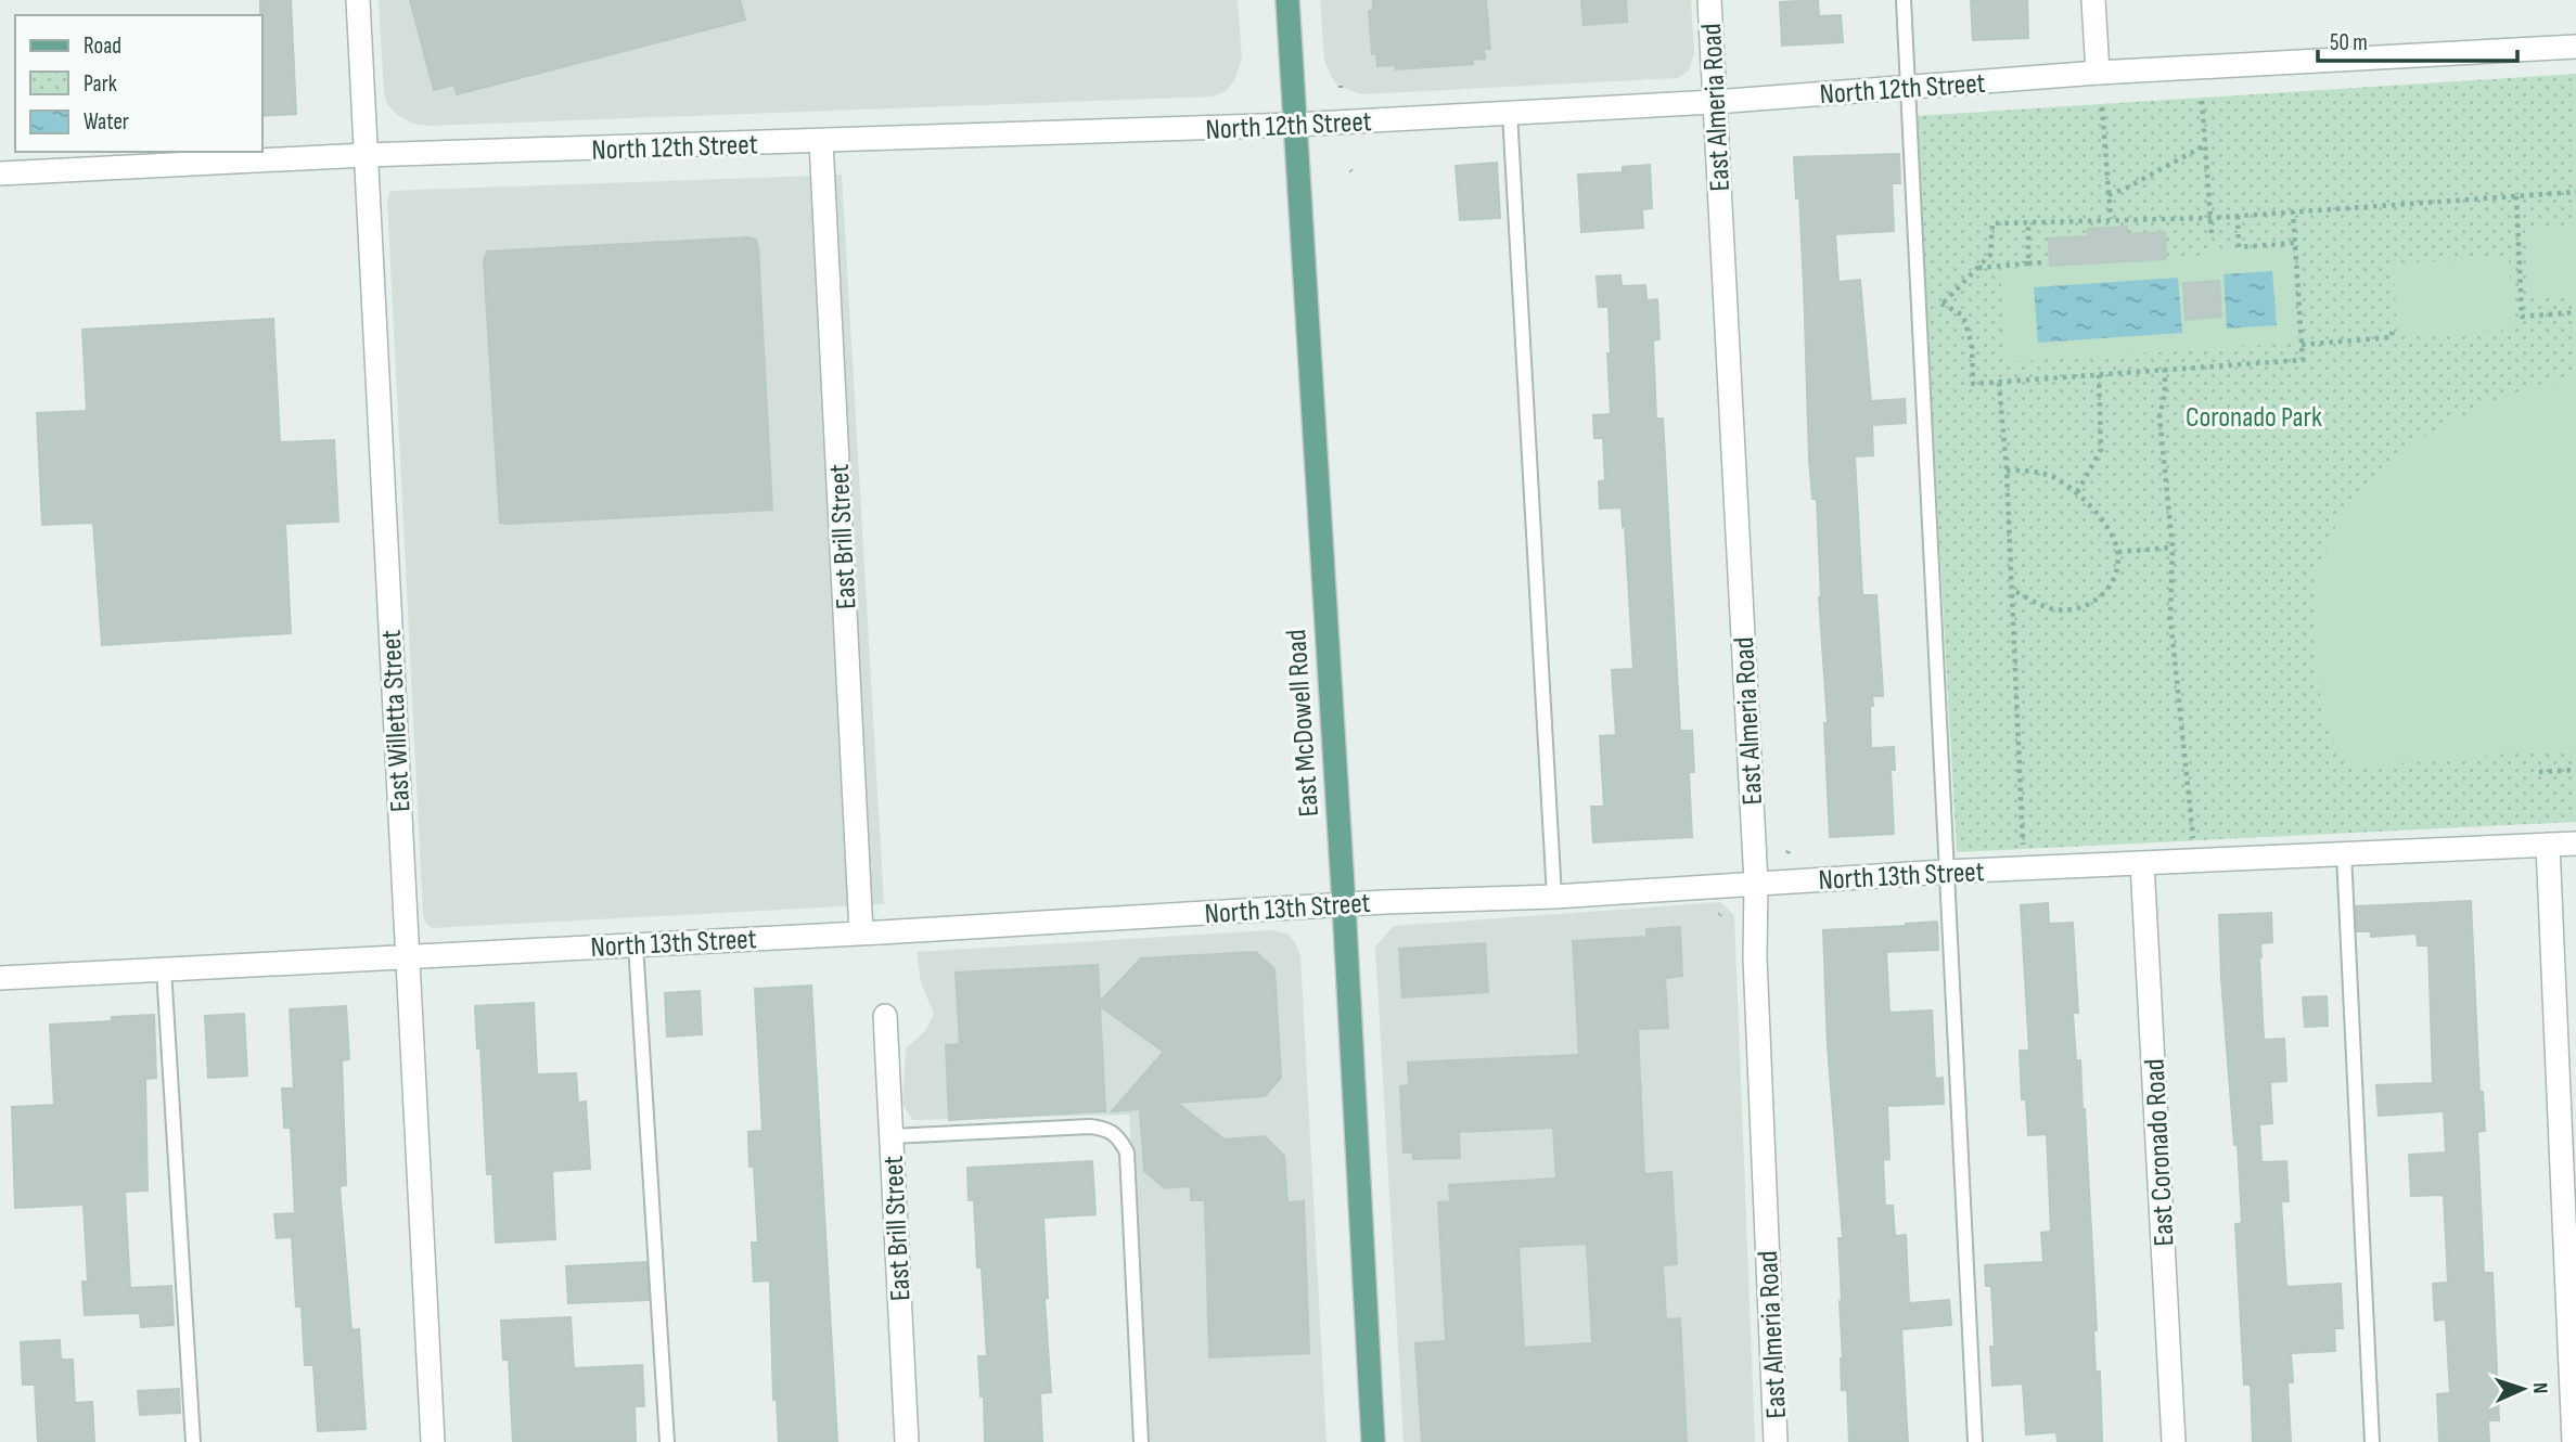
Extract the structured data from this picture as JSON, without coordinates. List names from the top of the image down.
{
  "streets": {
    "main road": ["East McDowell Road"],
    "street": [
      "North 12th Street",
      "East Almeria Road",
      "East Brill Street",
      "East Willetta Street",
      "North 13th Street",
      "East Coronado Road"
    ]
  },
  "crossings": [
    ["North 12th Street", "East Almeria Road"],
    ["North 12th Street", "East Brill Street"],
    ["North 12th Street", "East Willetta Street"],
    ["North 12th Street", "East McDowell Road"],
    ["East Almeria Road", "North 13th Street"],
    ["East Brill Street", "North 13th Street"],
    ["East Willetta Street", "North 13th Street"],
    ["East McDowell Road", "North 13th Street"],
    ["North 13th Street", "East Coronado Road"]
  ],
  "parks": ["Coronado Park"],
  "legend": ["Road", "Park", "Water"],
  "scale_bar": "50 m",
  "north": "right"
}
